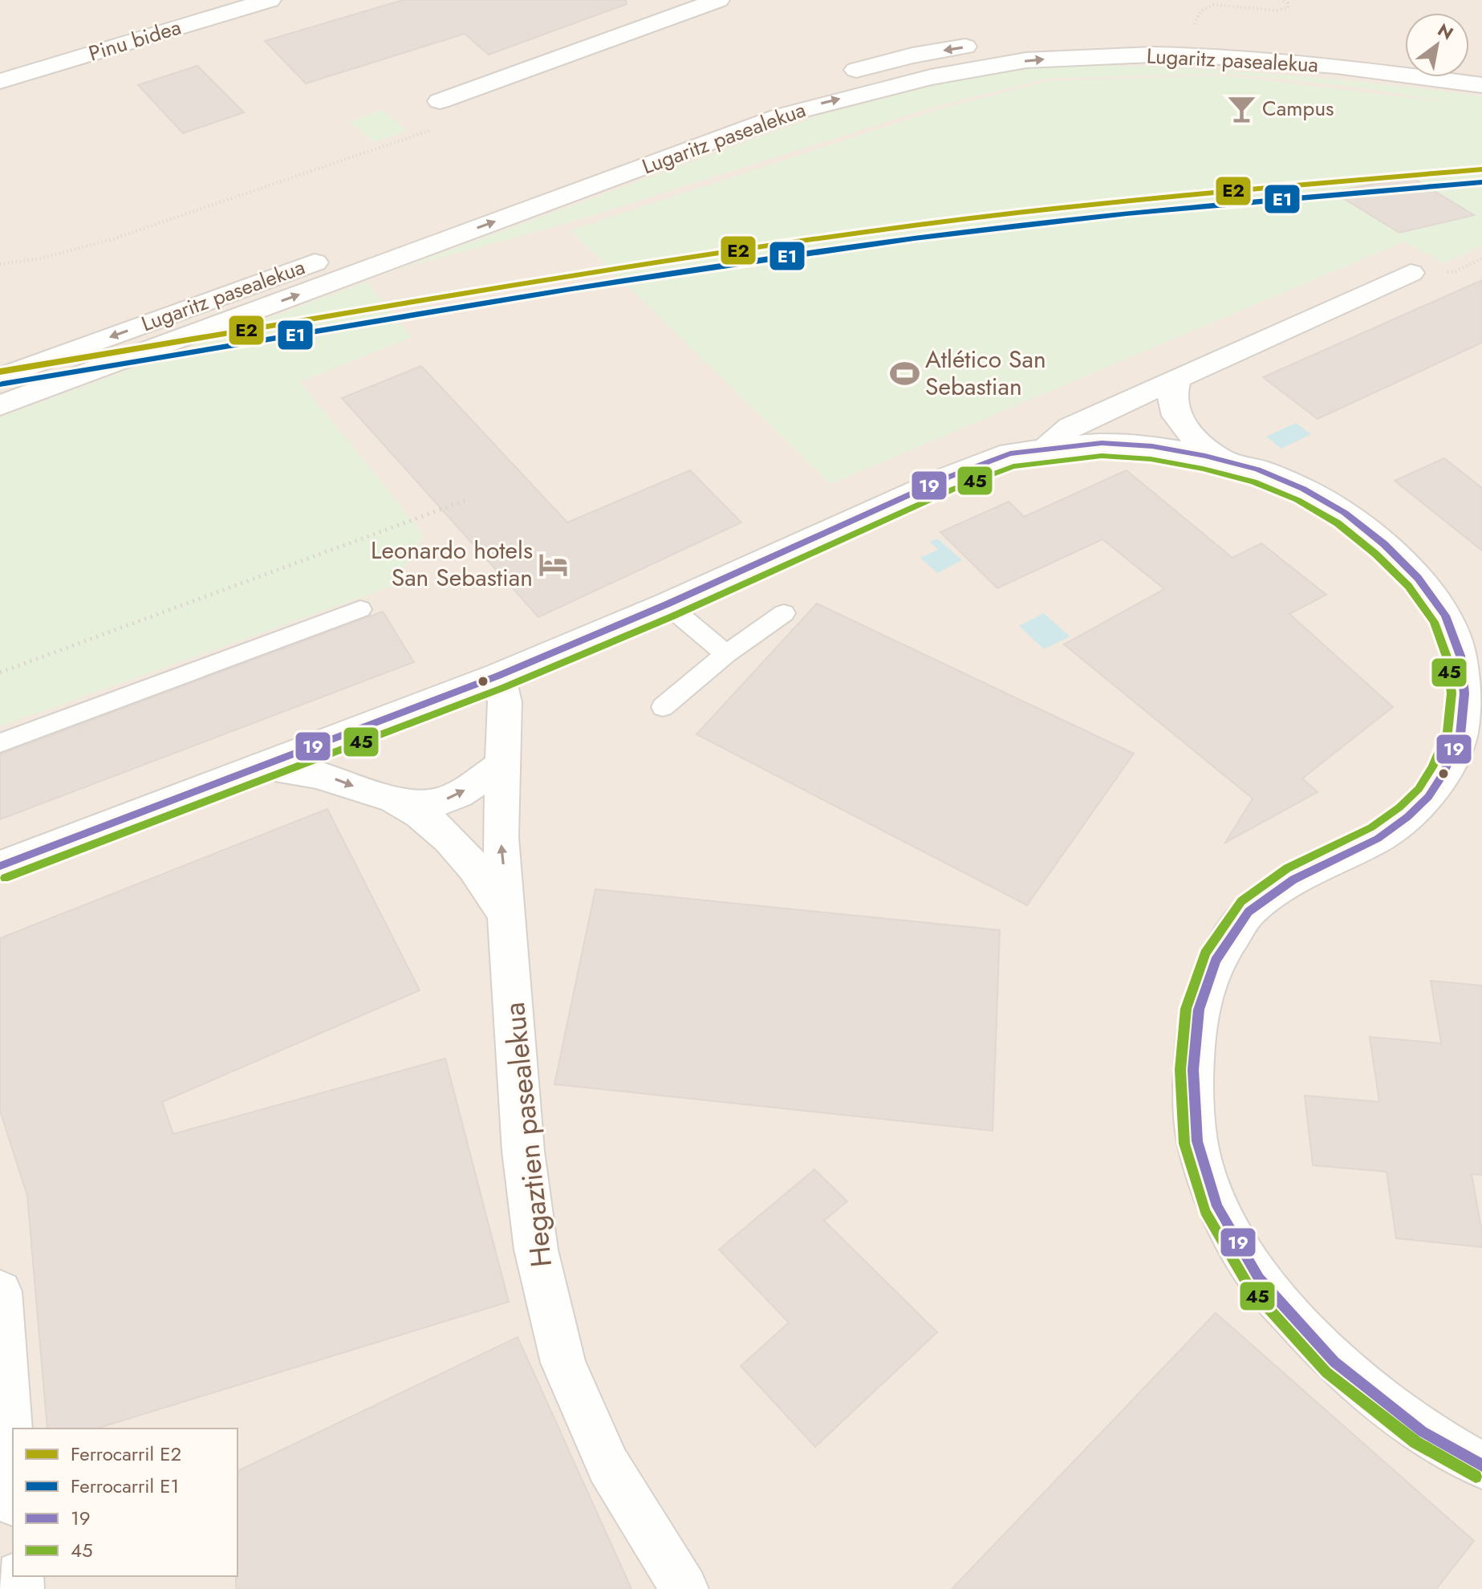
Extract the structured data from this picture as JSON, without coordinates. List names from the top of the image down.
{
  "streets": {
    "street": ["Pinu bidea", "Lugaritz pasealekua", "Hegaztien pasealekua"]
  },
  "places": {
    "bar": ["Campus"],
    "sports": ["Atlético San Sebastian"],
    "hotel": ["Leonardo hotels San Sebastian"]
  },
  "lines": [
    "rail line E2",
    "rail line E1",
    "transit line 19",
    "transit line 45"
  ],
  "legend": [
    "Ferrocarril E2",
    "Ferrocarril E1",
    "19",
    "45"
  ],
  "north": "top right"
}
